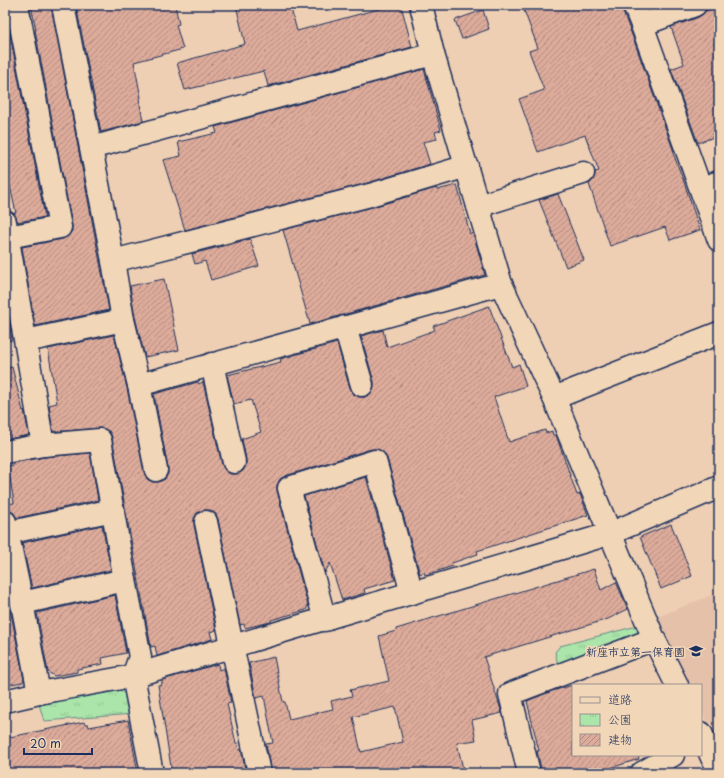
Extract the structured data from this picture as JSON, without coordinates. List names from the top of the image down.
{
  "places": {
    "school or university": ["新座市立第一保育園"]
  },
  "legend": ["道路", "公園", "建物"],
  "scale_bar": "20 m"
}
